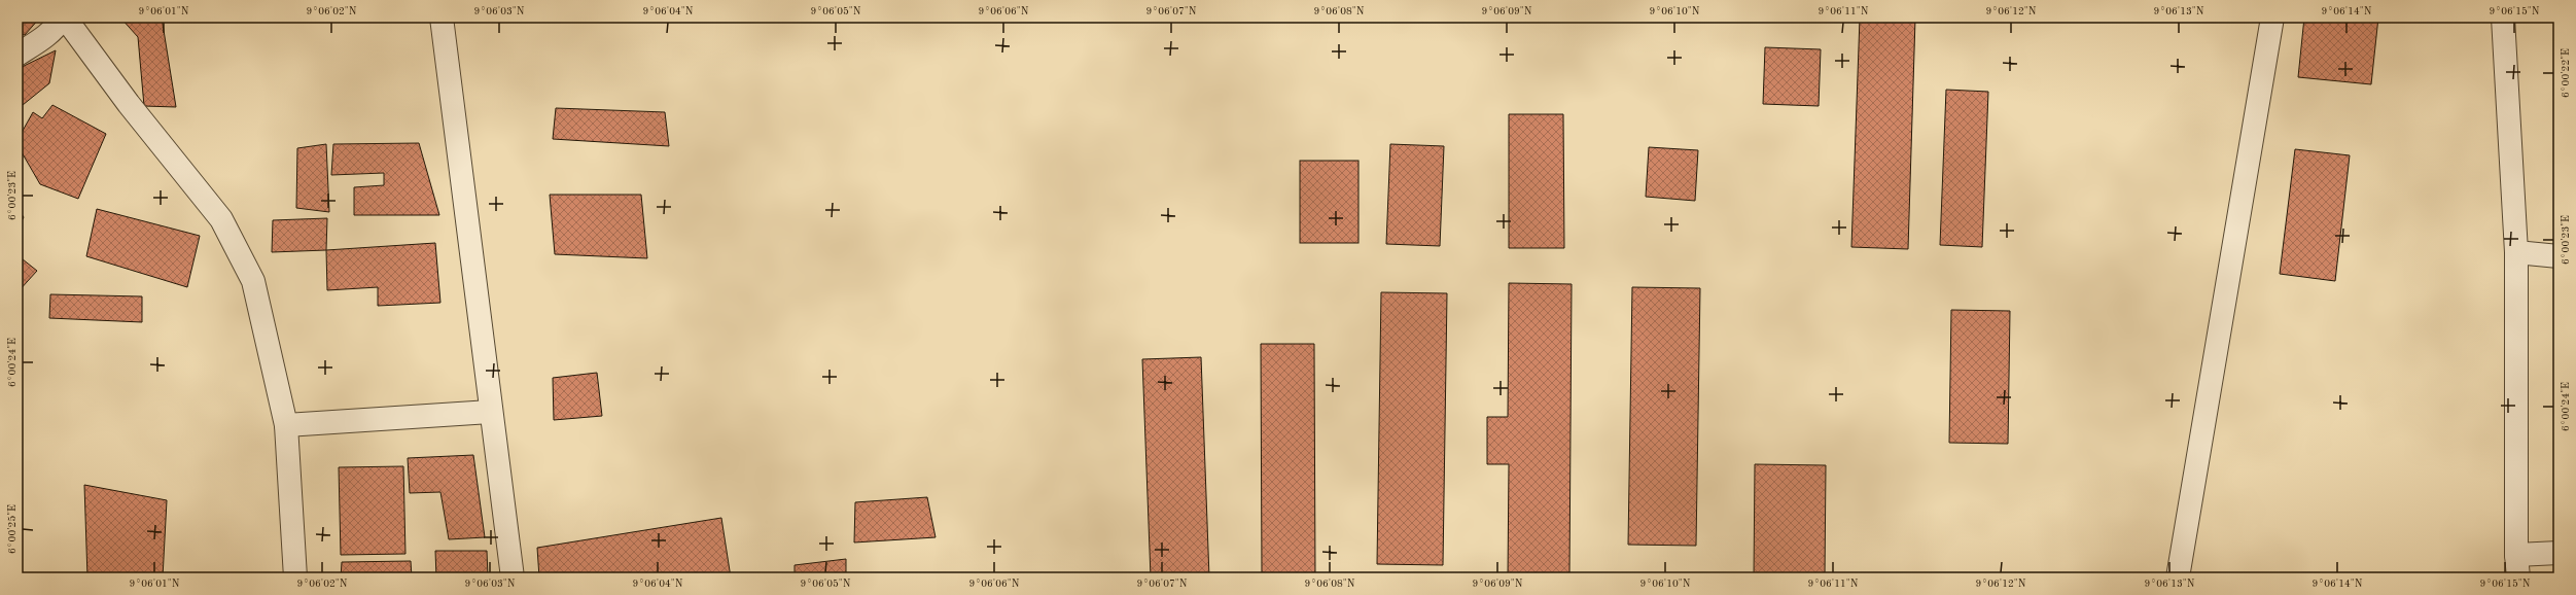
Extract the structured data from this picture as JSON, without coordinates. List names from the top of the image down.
{
  "coordinates": [
    "9°06'01\"N",
    "9°06'02\"N",
    "9°06'03\"N",
    "9°06'04\"N",
    "9°06'05\"N",
    "9°06'06\"N",
    "9°06'07\"N",
    "9°06'08\"N",
    "9°06'09\"N",
    "9°06'10\"N",
    "9°06'11\"N",
    "9°06'12\"N",
    "9°06'13\"N",
    "9°06'14\"N",
    "9°06'15\"N",
    "6°00'22\"E",
    "6°00'23\"E",
    "6°00'24\"E",
    "6°00'25\"E"
  ]
}
